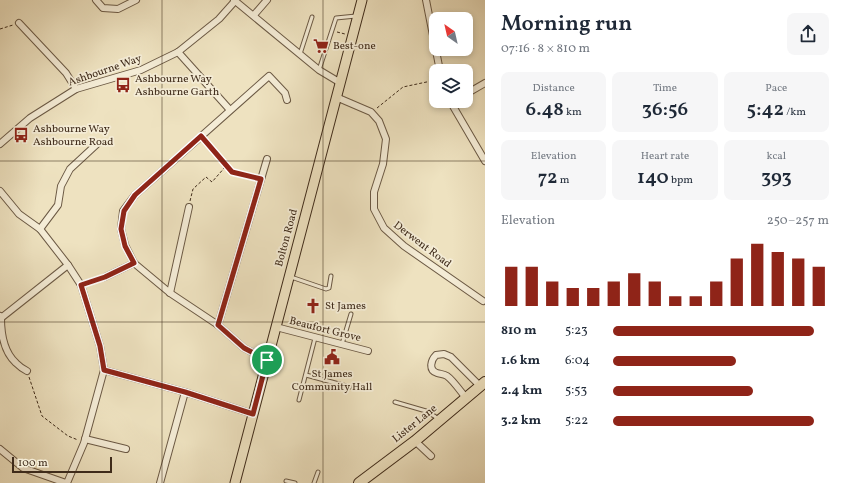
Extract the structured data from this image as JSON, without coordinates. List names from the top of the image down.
{
  "streets": {
    "highway": ["Lister Lane"],
    "main road": ["Bolton Road"],
    "street": ["Ashbourne Way", "Derwent Road", "Beaufort Grove"]
  },
  "crossings": [
    ["Bolton Road", "Beaufort Grove"]
  ],
  "places": {
    "supermarket": ["Best-one"],
    "bus stop": ["Ashbourne Way Ashbourne Garth", "Ashbourne Way Ashbourne Road"],
    "church": ["St James"],
    "public building": ["St James Community Hall"]
  },
  "scale_bar": "100 m",
  "north": "top left",
  "page": {
    "heading": ["Morning run", "07:16 · 8 × 810 m"],
    "stats": [
      ["Distance", "6.48 km"],
      ["Time", "36:56"],
      ["Pace", "5:42 /km"],
      ["Elevation", "72 m"],
      ["Heart rate", "140 bpm"],
      ["kcal", "393"]
    ],
    "chart": ["Elevation", "250–257 m"],
    "list": [
      {
        "name": "810 m",
        "note": "5:23"
      },
      {
        "name": "1.6 km",
        "note": "6:04"
      },
      {
        "name": "2.4 km",
        "note": "5:53"
      },
      {
        "name": "3.2 km",
        "note": "5:22"
      }
    ],
    "scale": "100 m"
  }
}
